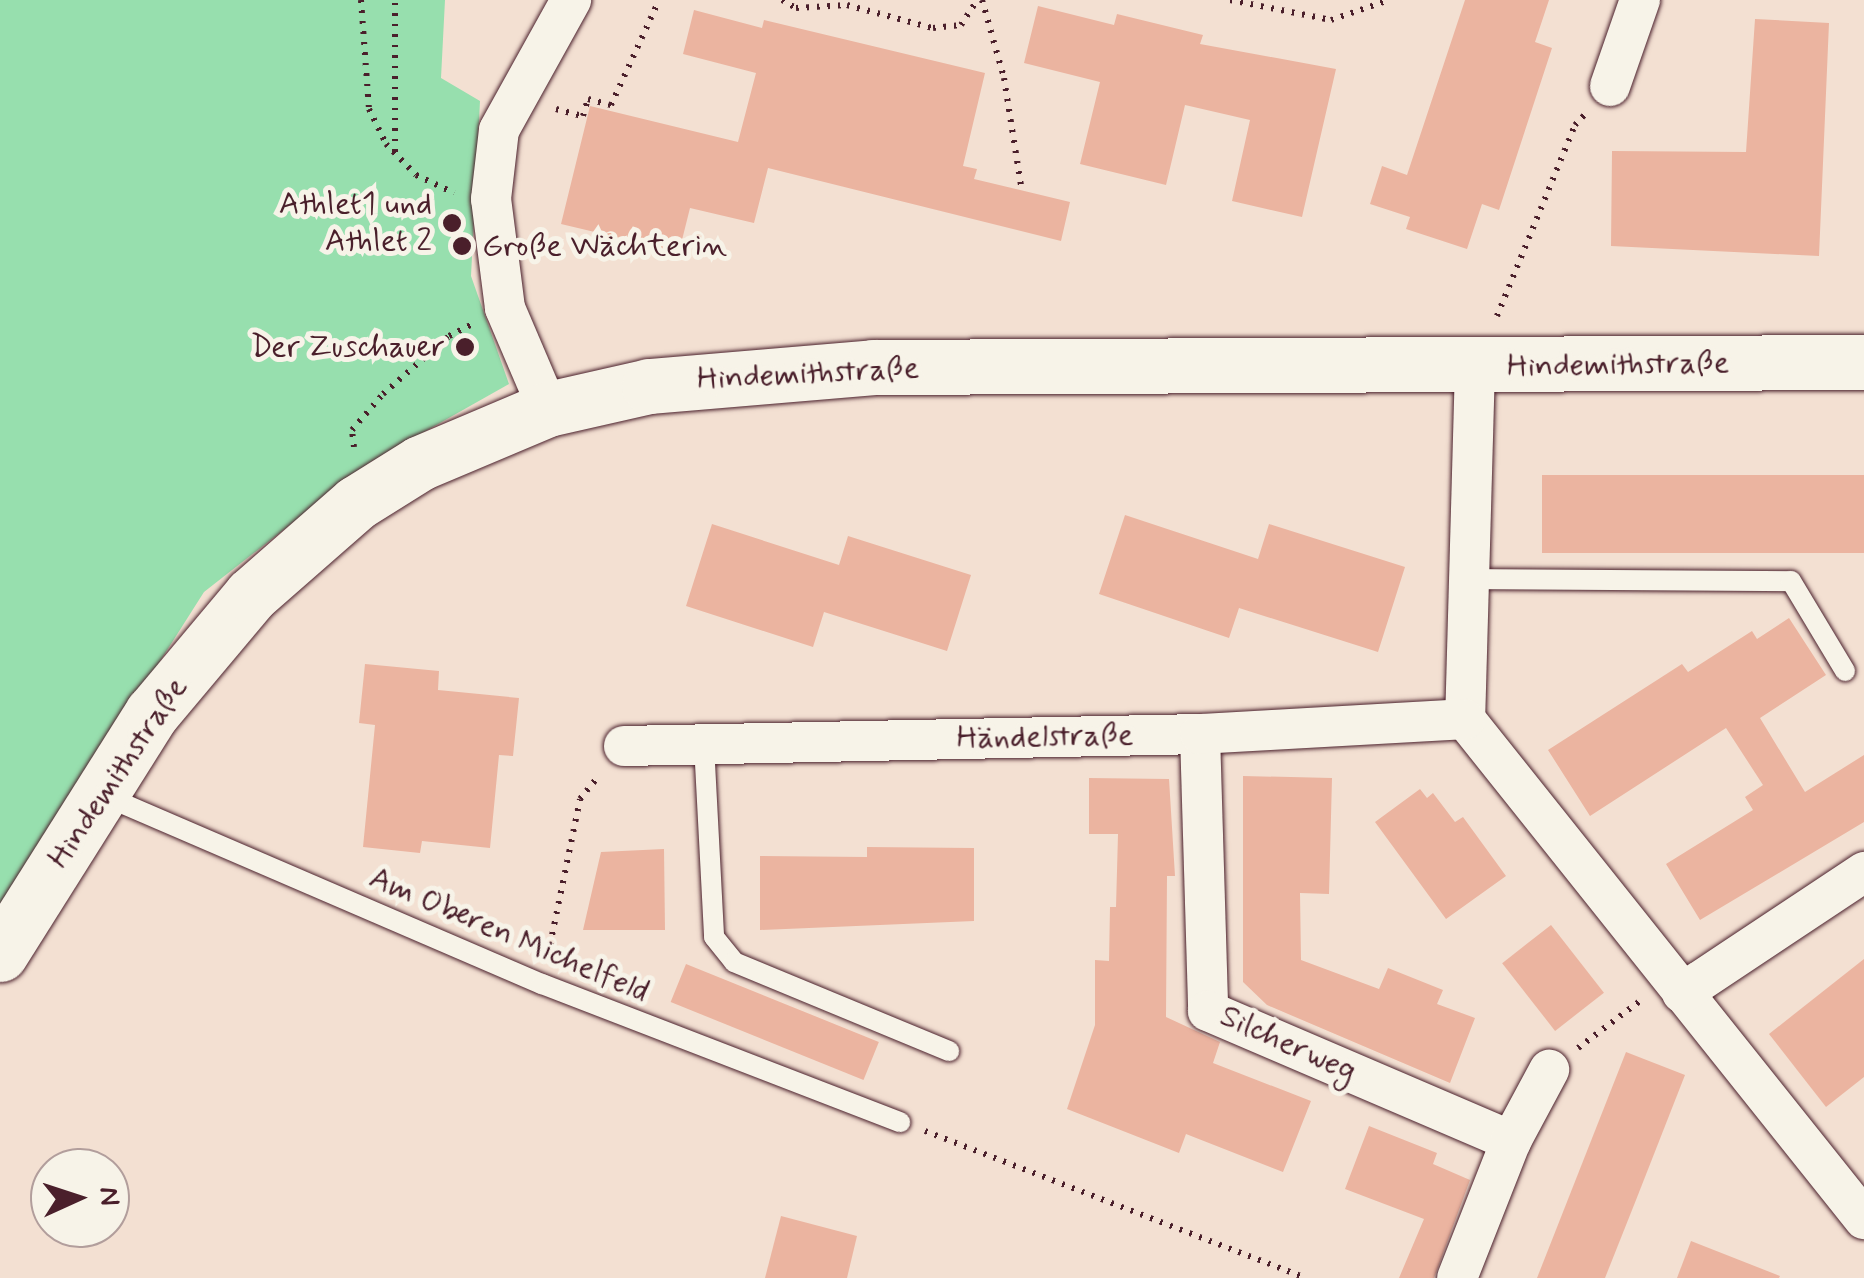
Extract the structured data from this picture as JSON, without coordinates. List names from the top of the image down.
{
  "streets": {
    "street": ["Hindemithstraße", "Händelstraße", "Silcherweg"],
    "lane": ["Am Oberen Michelfeld"]
  },
  "crossings": [
    ["Hindemithstraße", "Am Oberen Michelfeld"],
    ["Händelstraße", "Silcherweg"]
  ],
  "places": ["Athlet1 und Athlet 2", "Große Wächterin", "Der Zuschauer"],
  "north": "right"
}
